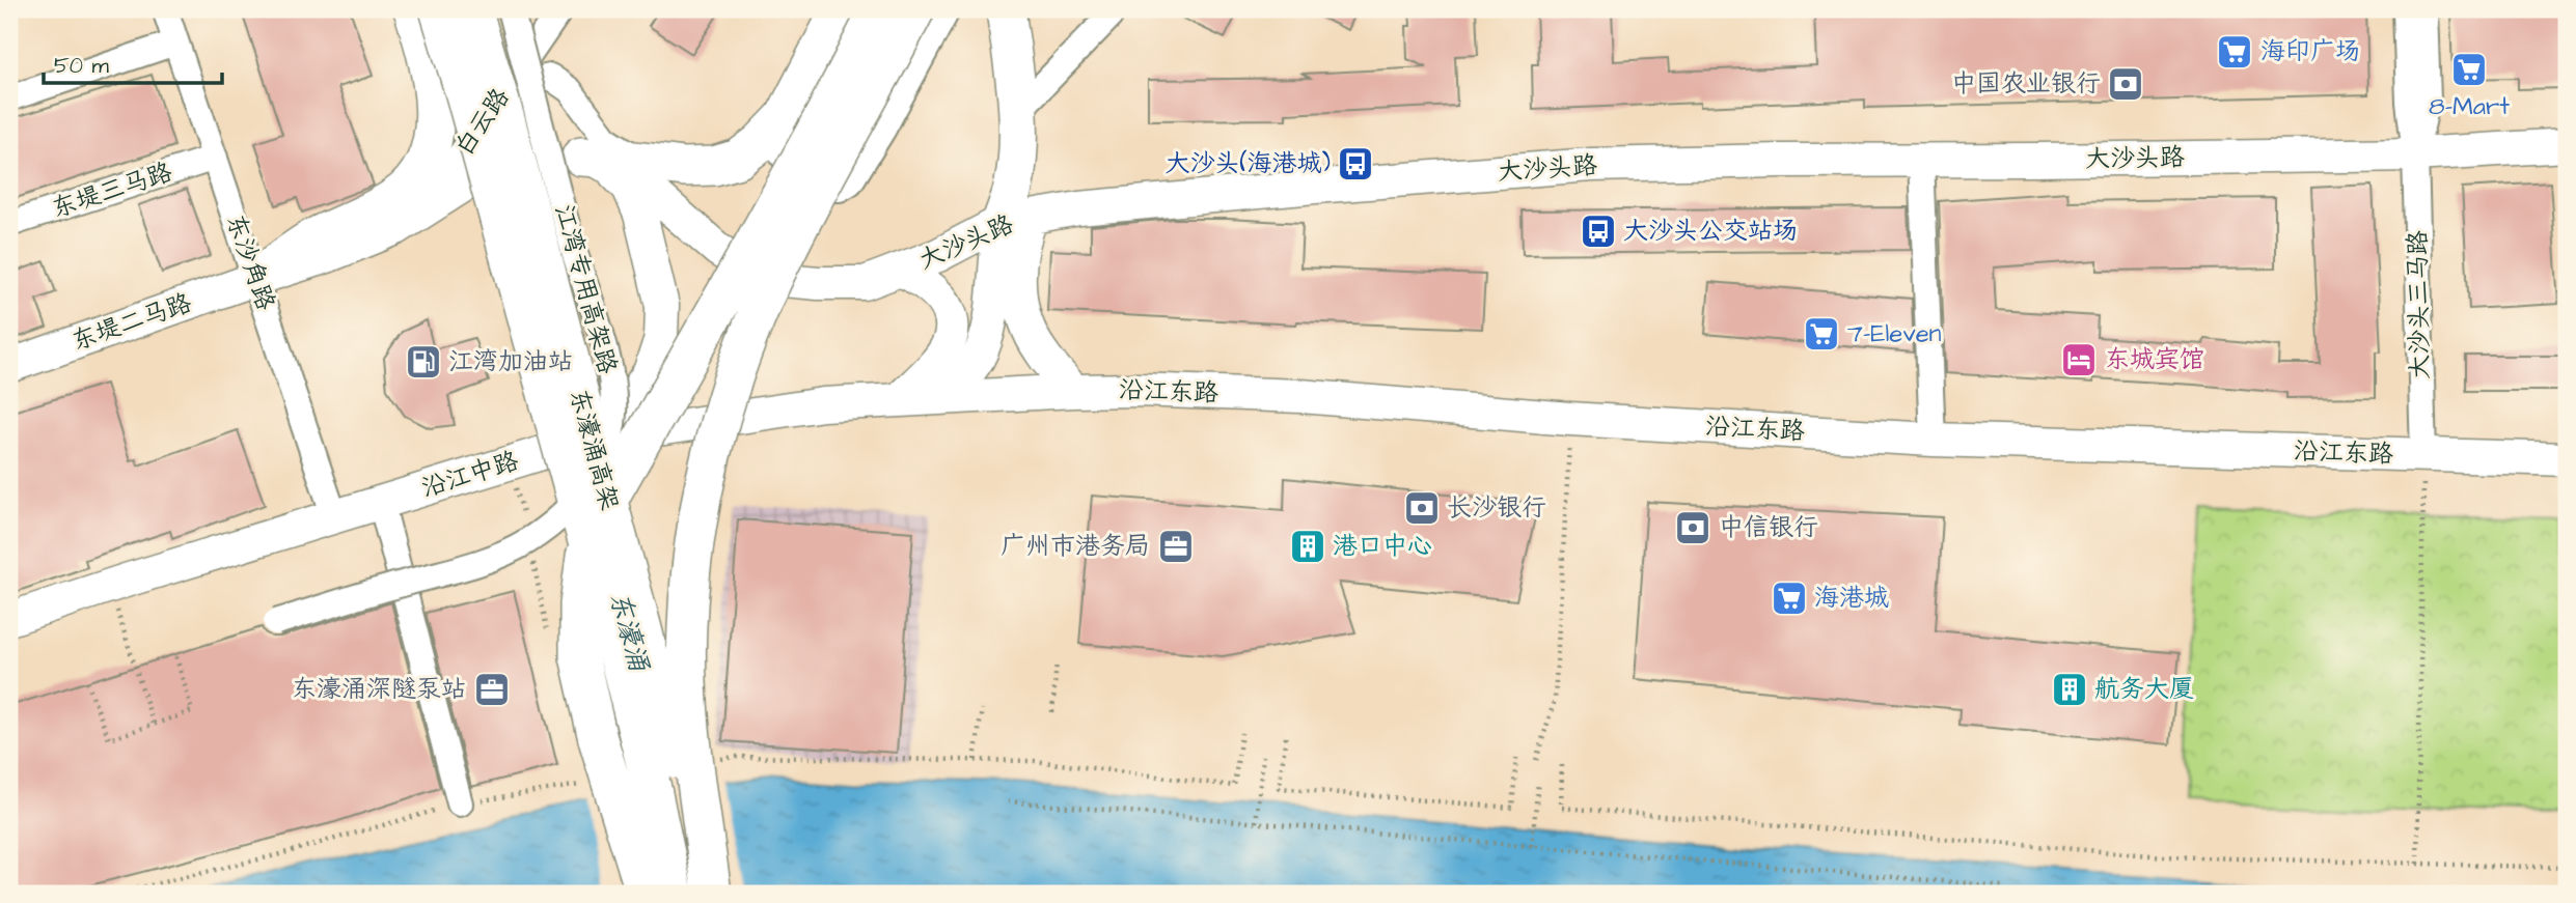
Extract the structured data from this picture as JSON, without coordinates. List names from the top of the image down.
{
  "streets": {
    "highway": ["东濠涌高架"],
    "main road": [
      "大沙头路",
      "东堤二马路",
      "沿江东路",
      "沿江中路"
    ],
    "street": [
      "白云路",
      "东堤三马路",
      "东沙角路",
      "江湾专用高架路",
      "大沙头三马路"
    ]
  },
  "crossings": [
    ["白云路", "东堤二马路"],
    ["大沙头路", "大沙头三马路"],
    ["大沙头路", "东堤二马路"],
    ["东堤三马路", "东沙角路"],
    ["东沙角路", "东堤二马路"],
    ["东沙角路", "沿江中路"],
    ["大沙头三马路", "沿江东路"],
    ["沿江东路", "沿江中路"]
  ],
  "water": ["东濠涌"],
  "places": {
    "supermarket": [
      "海印广场",
      "8-Mart",
      "7-Eleven",
      "海港城"
    ],
    "bank": ["中国农业银行", "长沙银行", "中信银行"],
    "bus stop": ["大沙头(海港城)", "大沙头公交站场"],
    "hotel": ["东城宾馆"],
    "fuel station": ["江湾加油站"],
    "office": ["广州市港务局", "东濠涌深隧泵站"],
    "building": ["港口中心", "航务大厦"]
  },
  "scale_bar": "50 m"
}
